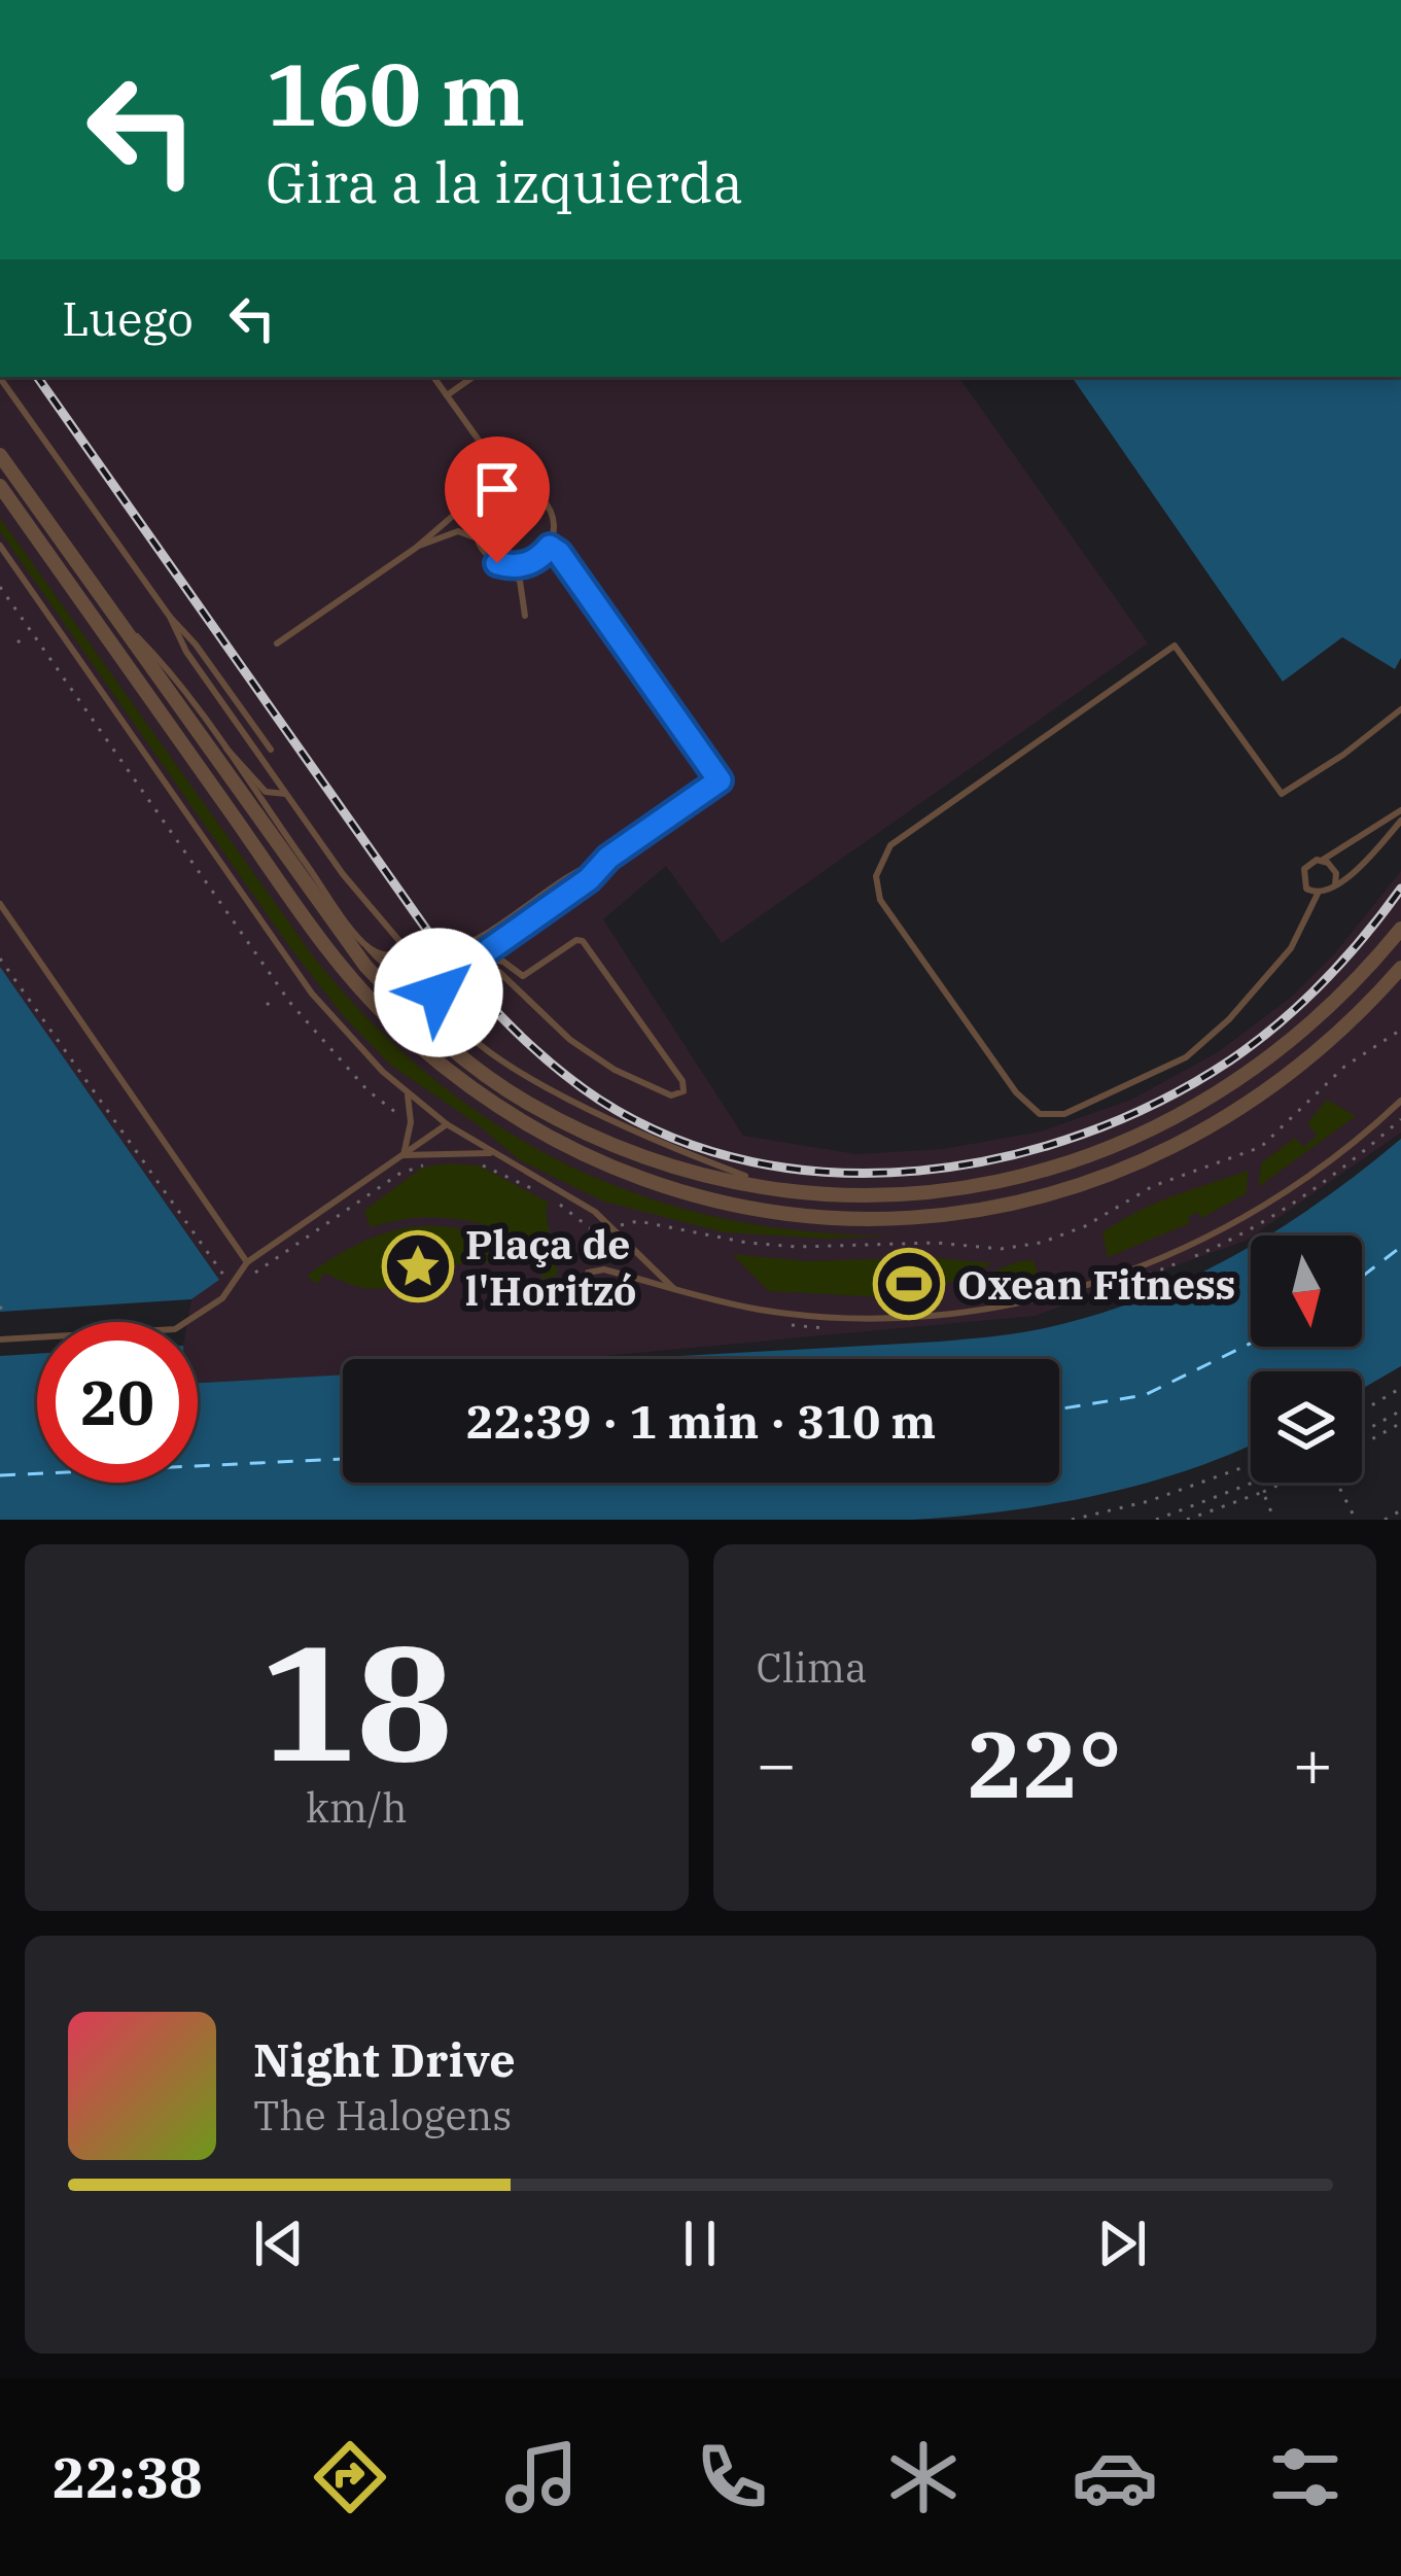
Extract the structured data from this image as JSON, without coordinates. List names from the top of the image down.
{
  "places": {
    "place": ["Plaça de l'Horitzó"],
    "sports": ["Oxean Fitness"]
  },
  "north": "bottom",
  "page": {
    "turn": ["160 m", "Gira a la izquierda"],
    "then": "Luego",
    "limit": "20",
    "trip": "22:39 · 1 min · 310 m",
    "tile": [
      ["18", "km/h"],
      "Clima"
    ],
    "heat": ["−", "22°", "+"],
    "song": ["Night Drive", "The Halogens"],
    "tabs": "22:38"
  }
}
